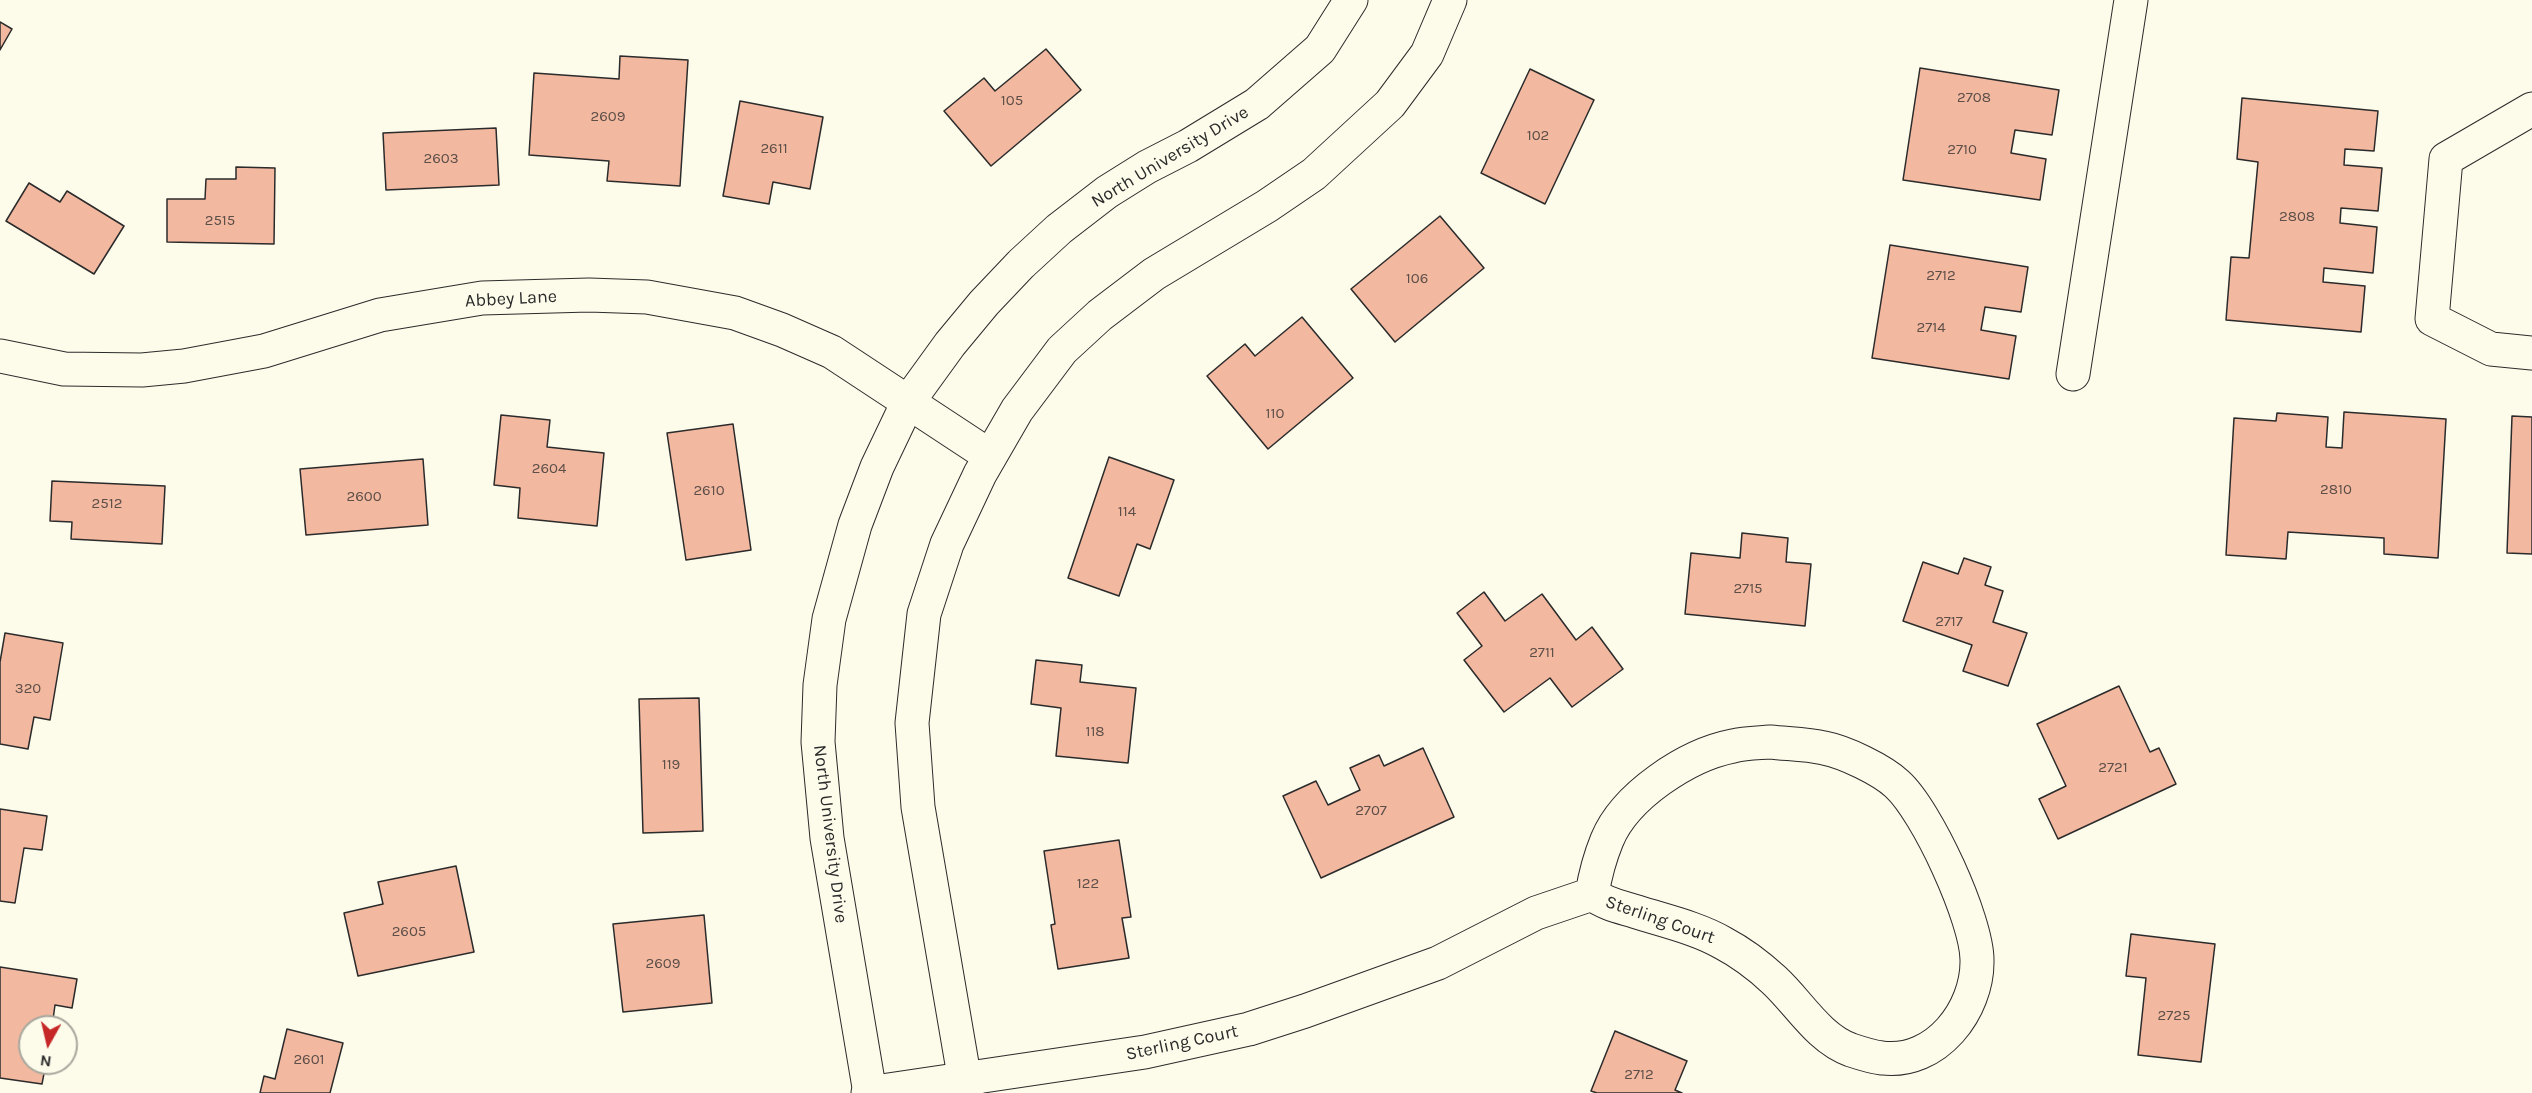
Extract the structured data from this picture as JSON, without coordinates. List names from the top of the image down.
{
  "streets": {
    "street": ["North University Drive", "Abbey Lane", "Sterling Court"]
  },
  "crossings": [
    ["North University Drive", "Abbey Lane"],
    ["North University Drive", "Sterling Court"]
  ],
  "house_numbers": [
    "2708",
    "105",
    "2609",
    "102",
    "2611",
    "2710",
    "2603",
    "2808",
    "2515",
    "2712",
    "106",
    "2714",
    "110",
    "2604",
    "2810",
    "2610",
    "2600",
    "2512",
    "114",
    "2715",
    "2717",
    "2711",
    "320",
    "118",
    "119",
    "2721",
    "2707",
    "122",
    "2605",
    "2609",
    "2725",
    "2601",
    "2712"
  ],
  "north": "bottom"
}
